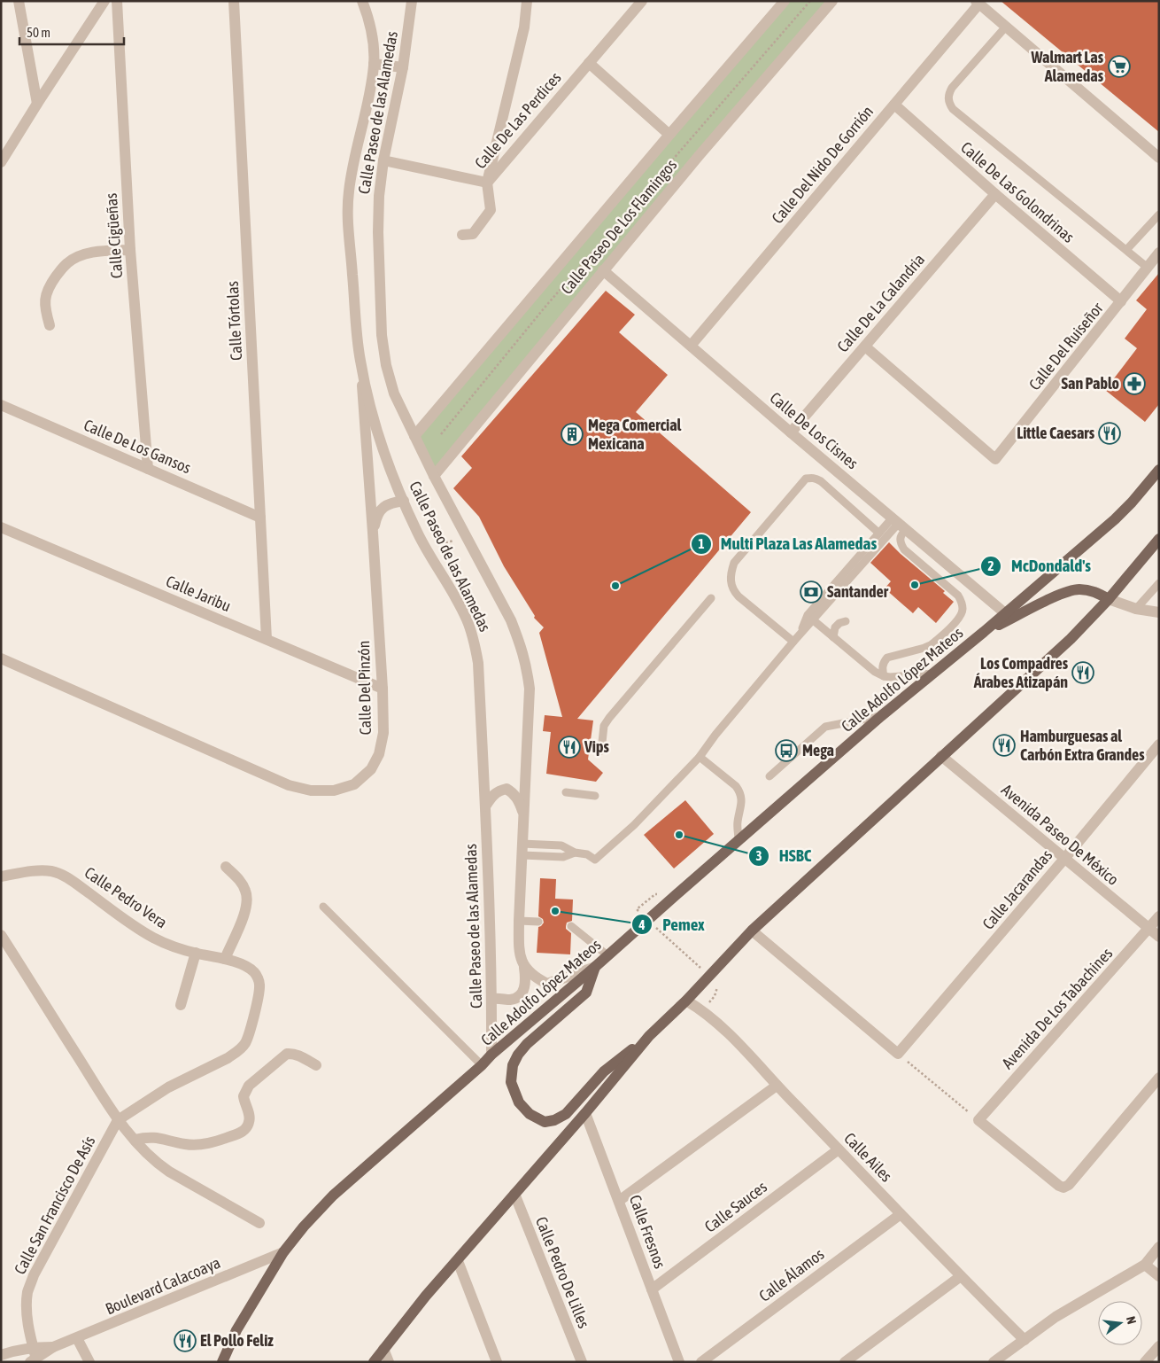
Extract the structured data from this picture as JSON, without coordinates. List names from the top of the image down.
{
  "streets": {
    "main road": ["Calle Adolfo López Mateos"],
    "street": [
      "Calle Paseo de las Alamedas",
      "Calle De Las Perdices",
      "Calle Del Nido De Gorrión",
      "Calle De Las Golondrinas",
      "Calle Paseo De Los Flamingos",
      "Calle Cigüeñas",
      "Calle De La Calandria",
      "Calle Tórtolas",
      "Calle Del Ruiseñor",
      "Calle De Los Cisnes",
      "Calle De Los Gansos",
      "Calle Jaribu",
      "Calle Del Pinzón",
      "Avenida Paseo De México",
      "Calle Jacarandas",
      "Calle Pedro Vera",
      "Avenida De Los Tabachines",
      "Calle Ailes",
      "Calle San Francisco De Asís",
      "Calle Sauces",
      "Calle Fresnos",
      "Calle Pedro De Lilles",
      "Calle Álamos",
      "Boulevard Calacoaya"
    ]
  },
  "crossings": [
    ["Calle Paseo de las Alamedas", "Calle De Las Perdices"],
    ["Calle Paseo de las Alamedas", "Calle Paseo De Los Flamingos"],
    ["Calle Paseo de las Alamedas", "Calle Adolfo López Mateos"],
    ["Calle Paseo de las Alamedas", "Calle Del Pinzón"],
    ["Calle Del Nido De Gorrión", "Calle De Las Golondrinas"],
    ["Calle Del Nido De Gorrión", "Calle De Los Cisnes"],
    ["Calle De Las Golondrinas", "Calle De La Calandria"],
    ["Calle De Las Golondrinas", "Calle Del Ruiseñor"],
    ["Calle Paseo De Los Flamingos", "Calle De Los Cisnes"],
    ["Calle Cigüeñas", "Calle De Los Gansos"],
    ["Calle De La Calandria", "Calle Del Ruiseñor"],
    ["Calle De La Calandria", "Calle De Los Cisnes"],
    ["Calle Tórtolas", "Calle De Los Gansos"],
    ["Calle Tórtolas", "Calle Jaribu"],
    ["Calle De Los Cisnes", "Calle Adolfo López Mateos"],
    ["Calle Jaribu", "Calle Del Pinzón"],
    ["Calle Adolfo López Mateos", "Boulevard Calacoaya"],
    ["Avenida Paseo De México", "Calle Jacarandas"],
    ["Avenida Paseo De México", "Avenida De Los Tabachines"],
    ["Calle Pedro Vera", "Calle San Francisco De Asís"],
    ["Calle Ailes", "Calle Sauces"],
    ["Calle Ailes", "Calle Álamos"],
    ["Calle San Francisco De Asís", "Boulevard Calacoaya"],
    ["Calle Sauces", "Calle Fresnos"]
  ],
  "places": {
    "supermarket": ["Walmart Las Alamedas"],
    "pharmacy": ["San Pablo"],
    "restaurant": [
      "Little Caesars",
      "Los Compadres Árabes Atizapán",
      "Hamburguesas al Carbón Extra Grandes",
      "Vips",
      "El Pollo Feliz"
    ],
    "building": ["Mega Comercial Mexicana"],
    "other": [
      "McDondald's",
      "Multi Plaza Las Alamedas",
      "HSBC",
      "Pemex"
    ],
    "bank": ["Santander"],
    "bus stop": ["Mega"]
  },
  "scale_bar": "50 m",
  "north": "right"
}
